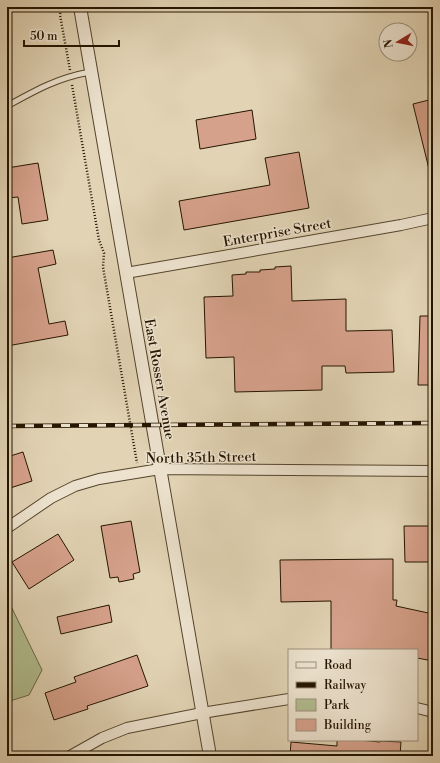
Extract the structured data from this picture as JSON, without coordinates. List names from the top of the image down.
{
  "streets": {
    "street": ["Enterprise Street", "East Rosser Avenue", "North 35th Street"]
  },
  "crossings": [
    ["Enterprise Street", "East Rosser Avenue"],
    ["East Rosser Avenue", "North 35th Street"]
  ],
  "legend": [
    "Road",
    "Railway",
    "Park",
    "Building"
  ],
  "scale_bar": "50 m",
  "north": "left"
}
